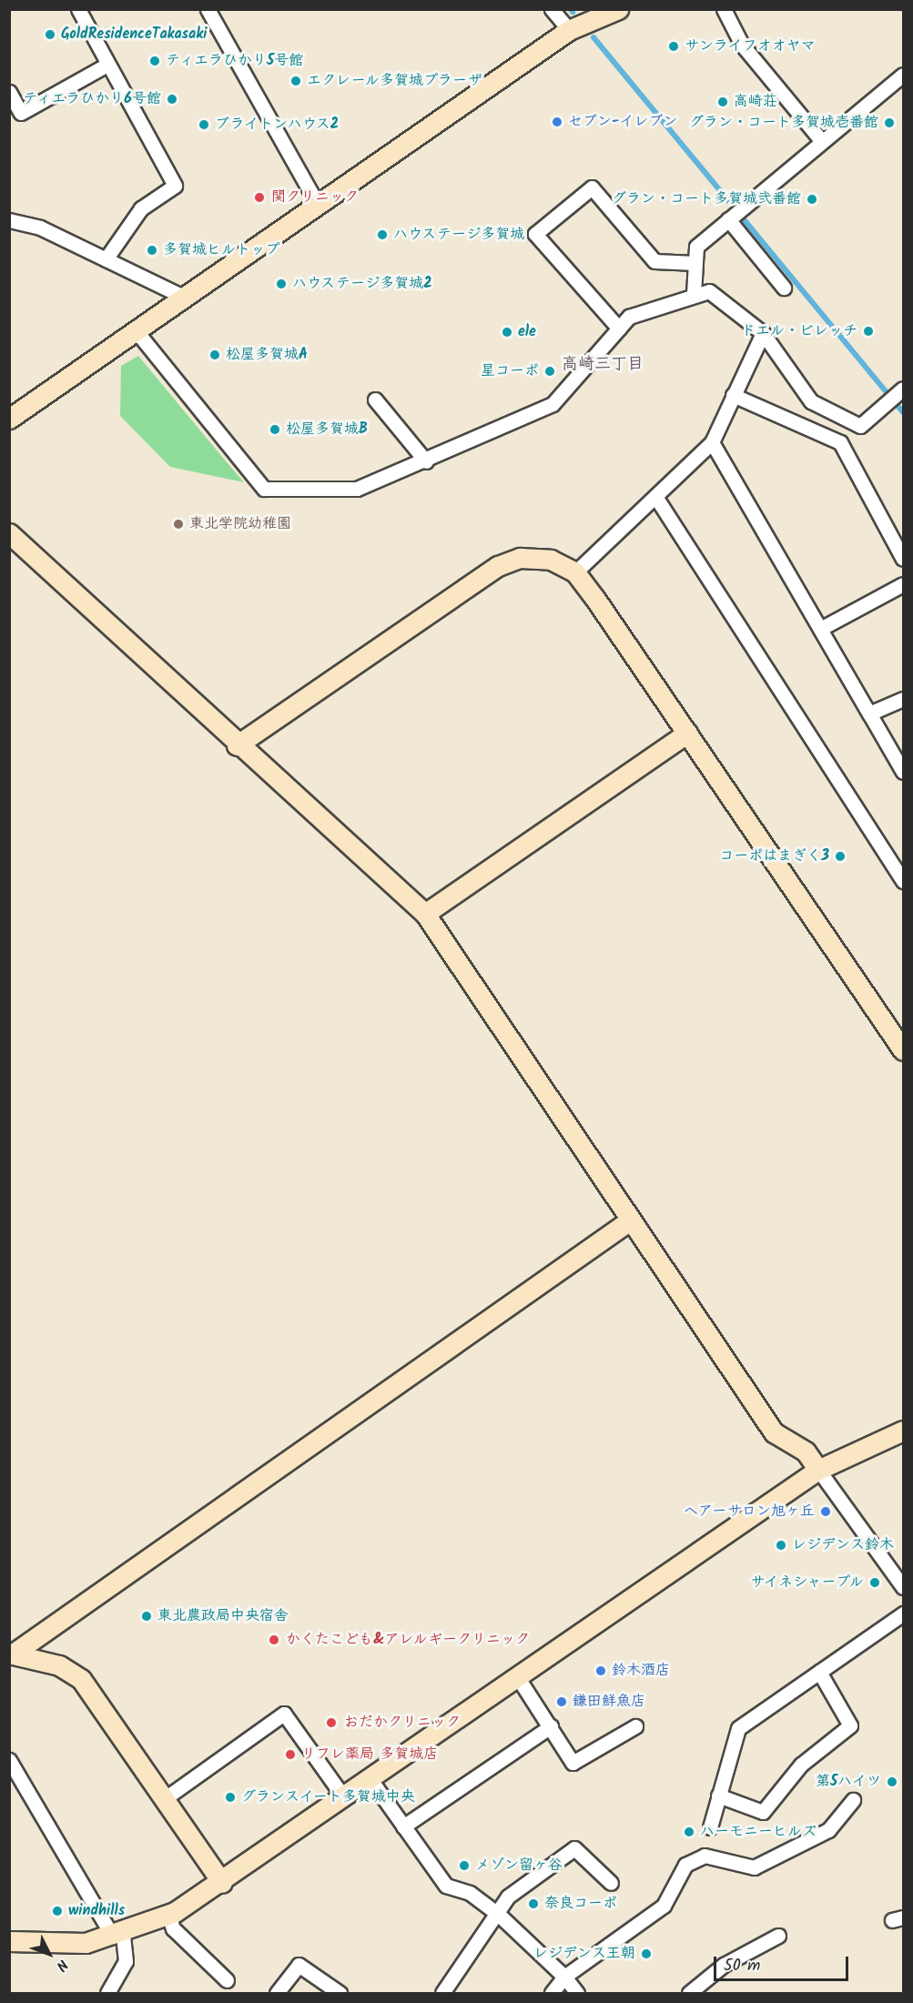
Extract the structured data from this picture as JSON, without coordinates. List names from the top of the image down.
{
  "districts": ["高崎三丁目"],
  "places": [
    "GoldResidenceTakasaki",
    "サンライフオオヤマ",
    "ティエラひかり5号館",
    "エクレール多賀城プラーザ",
    "ティエラひかり6号館",
    "高崎荘",
    "セブン-イレブン",
    "グラン・コート多賀城壱番館",
    "ブライトンハウス2",
    "関クリニック",
    "グラン・コート多賀城弐番館",
    "ハウステージ多賀城",
    "多賀城ヒルトップ",
    "ハウステージ多賀城2",
    "ドエル・ビレッチ",
    "ele",
    "松屋多賀城A",
    "星コーポ",
    "松屋多賀城B",
    "東北学院幼稚園",
    "コーポはまぎく3",
    "ヘアーサロン旭ヶ丘",
    "レジデンス鈴木",
    "サイネシャープル",
    "東北農政局中央宿舎",
    "かくたこども&アレルギークリニック",
    "鈴木酒店",
    "鎌田鮮魚店",
    "おだかクリニック",
    "リフレ薬局 多賀城店",
    "第5ハイツ",
    "グランスイート多賀城中央",
    "ハーモニーヒルズ",
    "メゾン留ヶ谷",
    "奈良コーポ",
    "windhills",
    "レジデンス王朝"
  ],
  "scale_bar": "50 m",
  "north": "bottom right"
}
